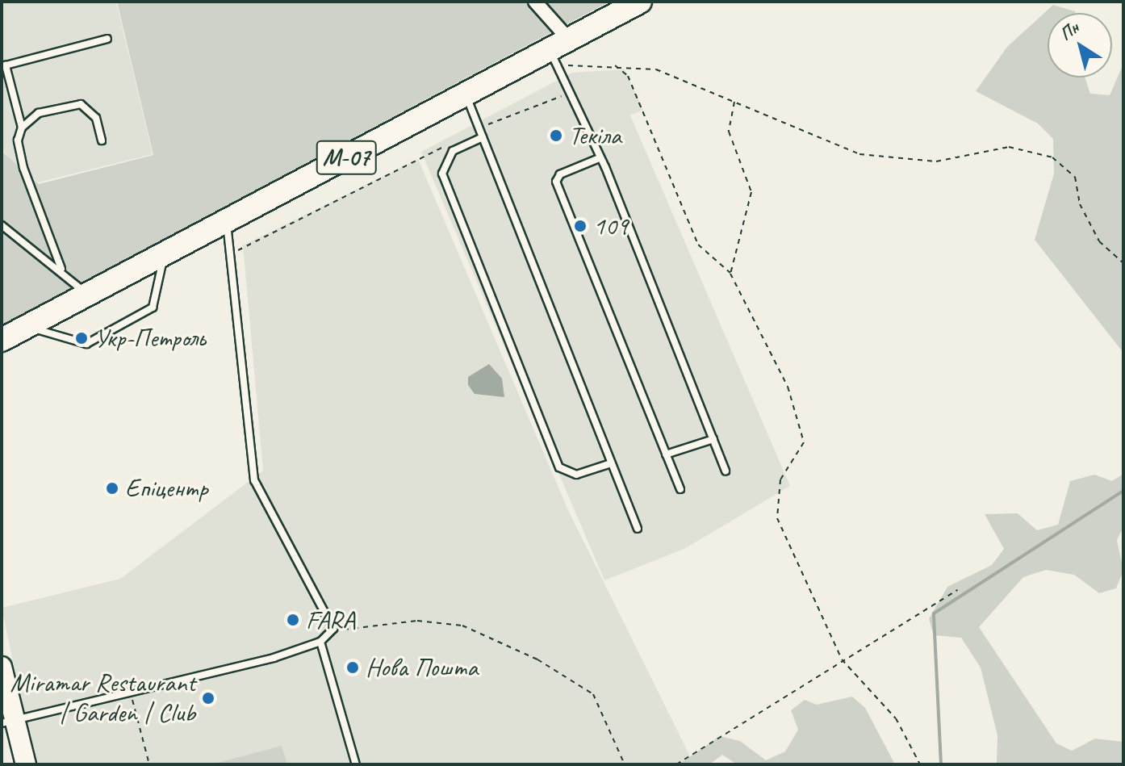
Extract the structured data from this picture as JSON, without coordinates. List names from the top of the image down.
{
  "streets": {
    "highway": ["М-07"]
  },
  "places": [
    "Текіла",
    "109",
    "Укр-Петроль",
    "Епіцентр",
    "FARA",
    "Нова Пошта",
    "Miramar Restaurant | Garden | Club"
  ],
  "north": "top left"
}
